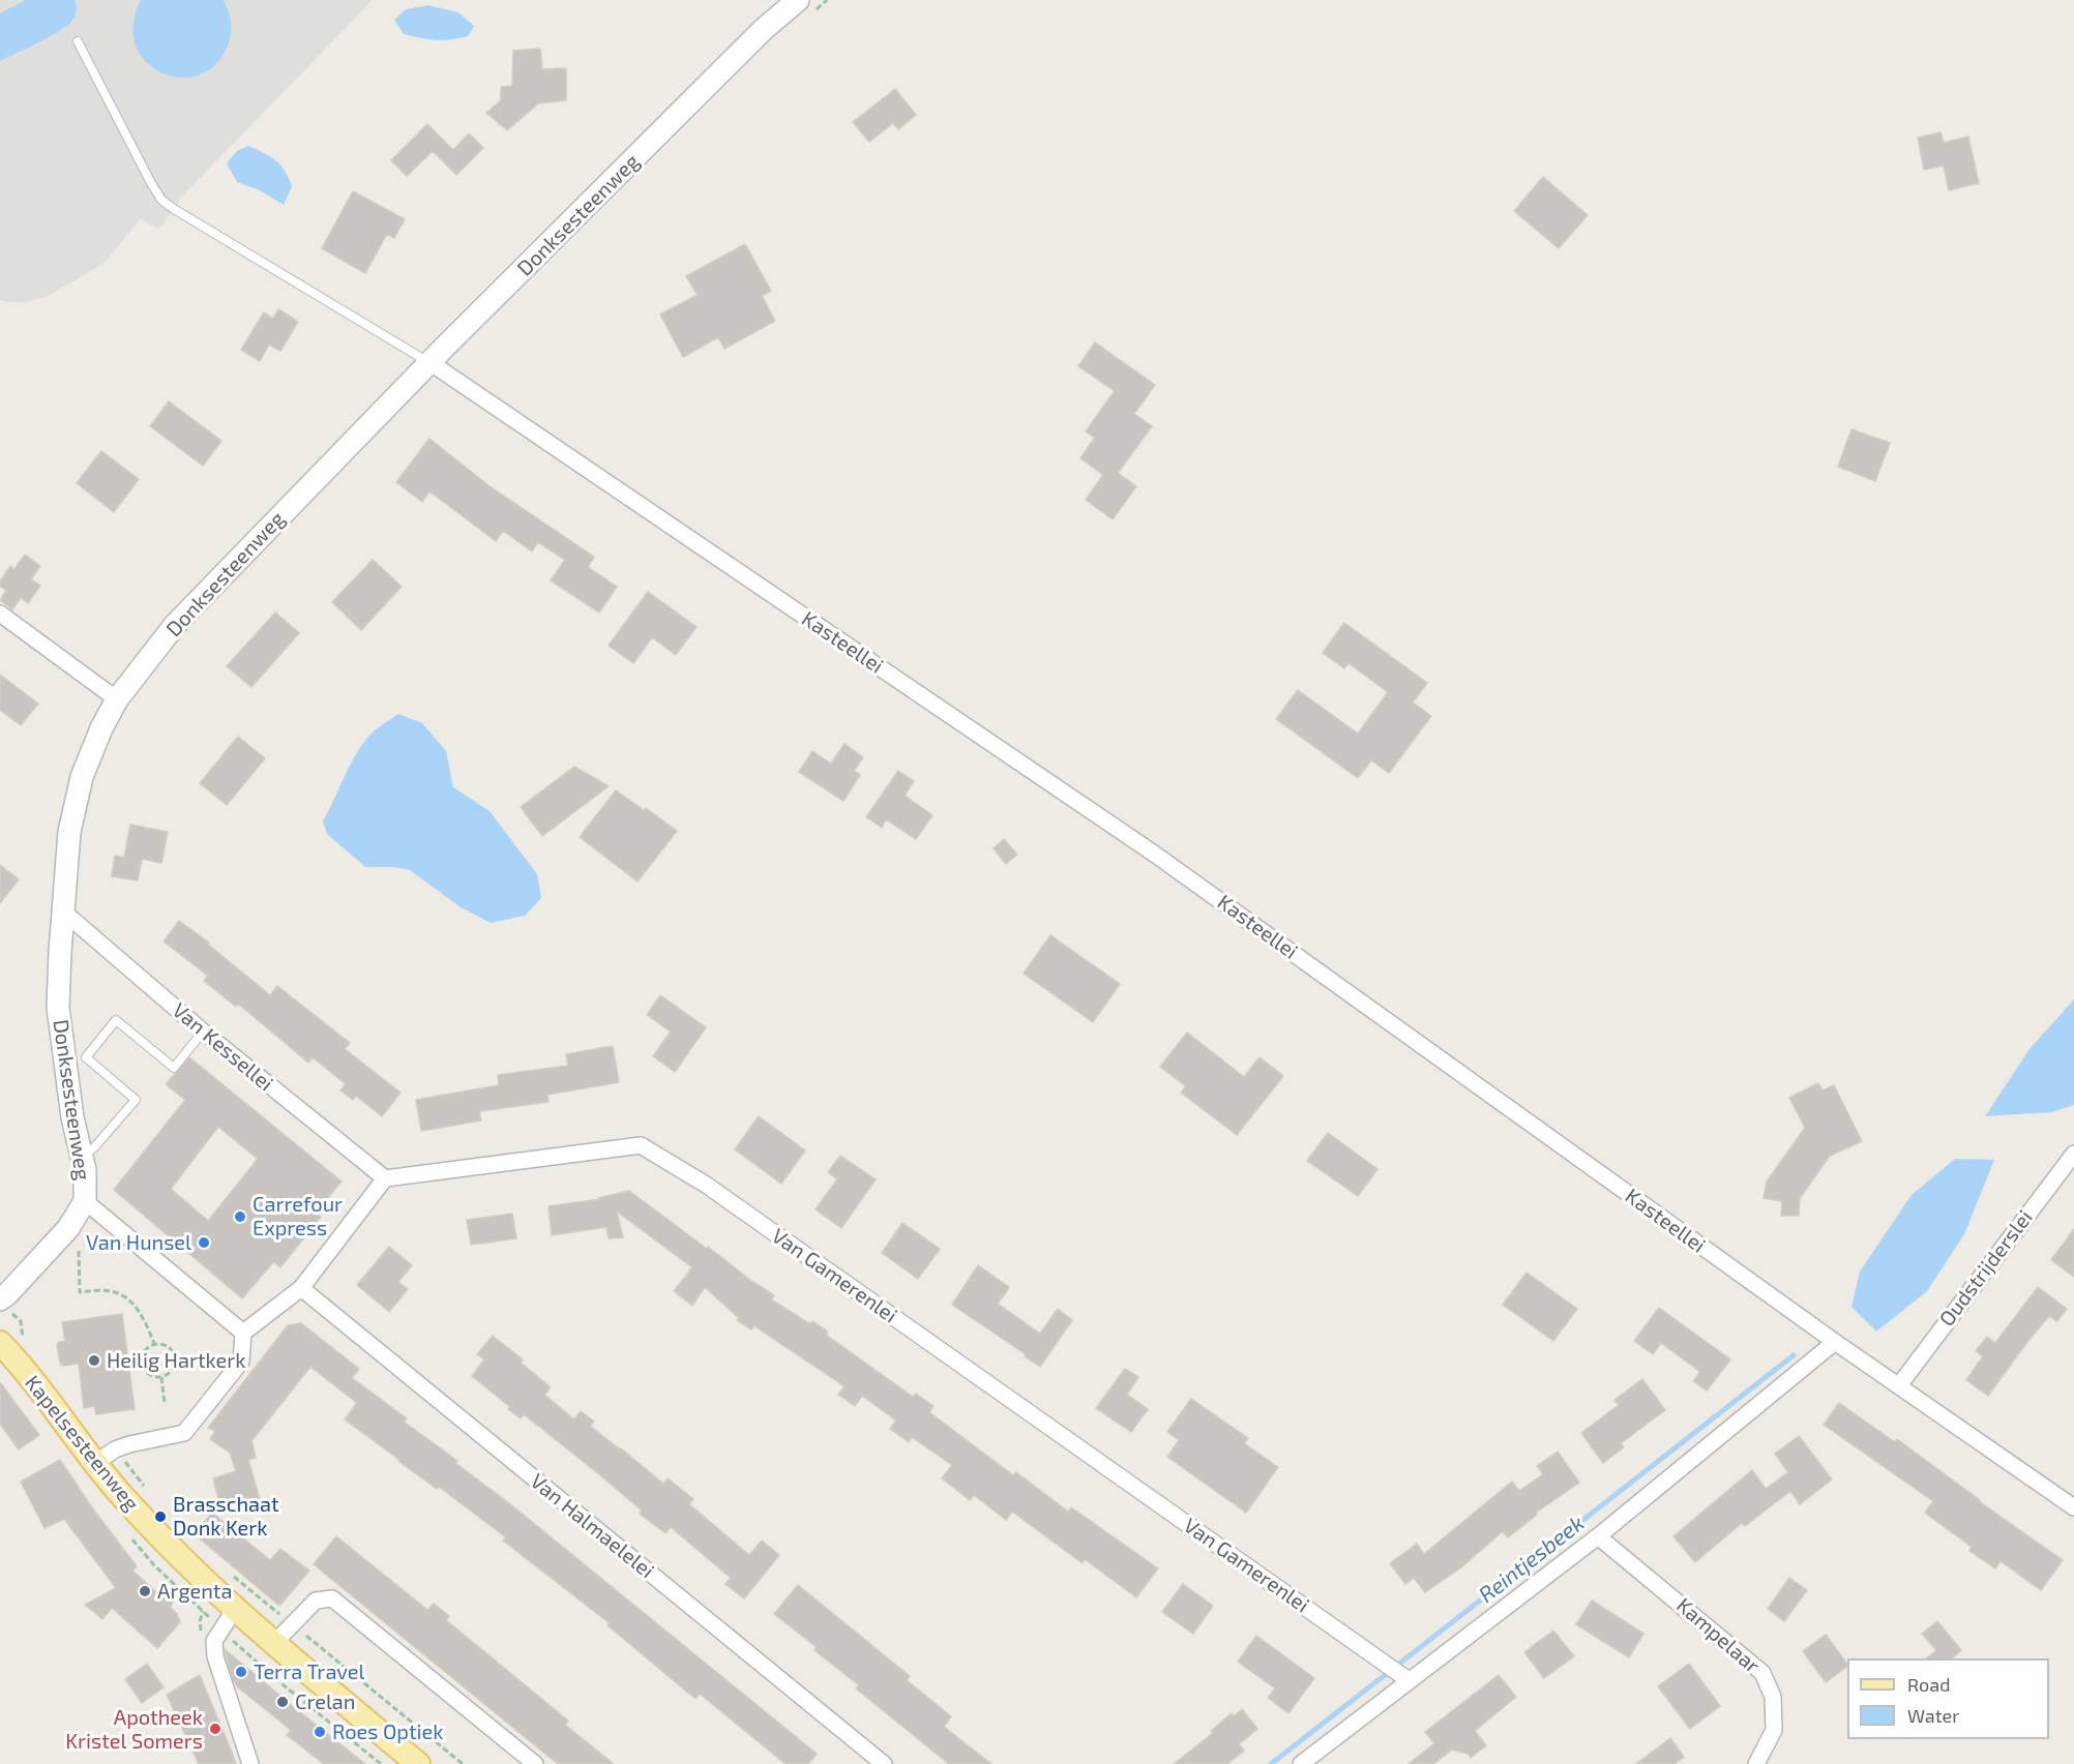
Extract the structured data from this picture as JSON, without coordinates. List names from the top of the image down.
{
  "streets": {
    "main road": ["Kapelsesteenweg"],
    "street": [
      "Donksesteenweg",
      "Kasteellei",
      "Van Kessellei",
      "Oudstrijderslei",
      "Van Gamerenlei",
      "Van Halmaelelei",
      "Kampelaar"
    ]
  },
  "crossings": [
    ["Donksesteenweg", "Kasteellei"],
    ["Donksesteenweg", "Van Kessellei"],
    ["Kasteellei", "Oudstrijderslei"],
    ["Van Kessellei", "Van Gamerenlei"]
  ],
  "water": ["Reintjesbeek"],
  "places": [
    "Carrefour Express",
    "Van Hunsel",
    "Heilig Hartkerk",
    "Brasschaat Donk Kerk",
    "Argenta",
    "Terra Travel",
    "Crelan",
    "Apotheek Kristel Somers",
    "Roes Optiek"
  ],
  "legend": ["Road", "Water"]
}
